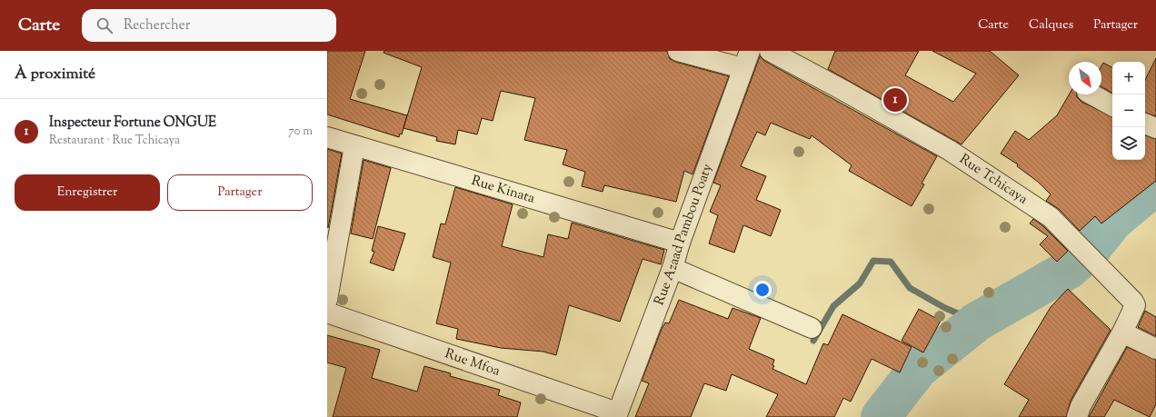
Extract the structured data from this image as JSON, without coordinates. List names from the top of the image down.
{
  "streets": {
    "street": [
      "Rue Tchicaya",
      "Rue Kinata",
      "Rue Azaad Pambou Poaty",
      "Rue Mfoa"
    ]
  },
  "crossings": [
    ["Rue Kinata", "Rue Azaad Pambou Poaty"],
    ["Rue Azaad Pambou Poaty", "Rue Mfoa"]
  ],
  "north": "bottom right",
  "page": {
    "header": "Carte",
    "search": "Rechercher",
    "nav": ["Carte", "Calques", "Partager"],
    "heading": "À proximité",
    "map_buttons": ["+", "−"],
    "pins": "1",
    "list": [
      {
        "mark": "1",
        "name": "Inspecteur Fortune ONGUE",
        "note": "Restaurant · Rue Tchicaya",
        "value": "70 m"
      }
    ],
    "buttons": ["Enregistrer", "Partager"]
  }
}
